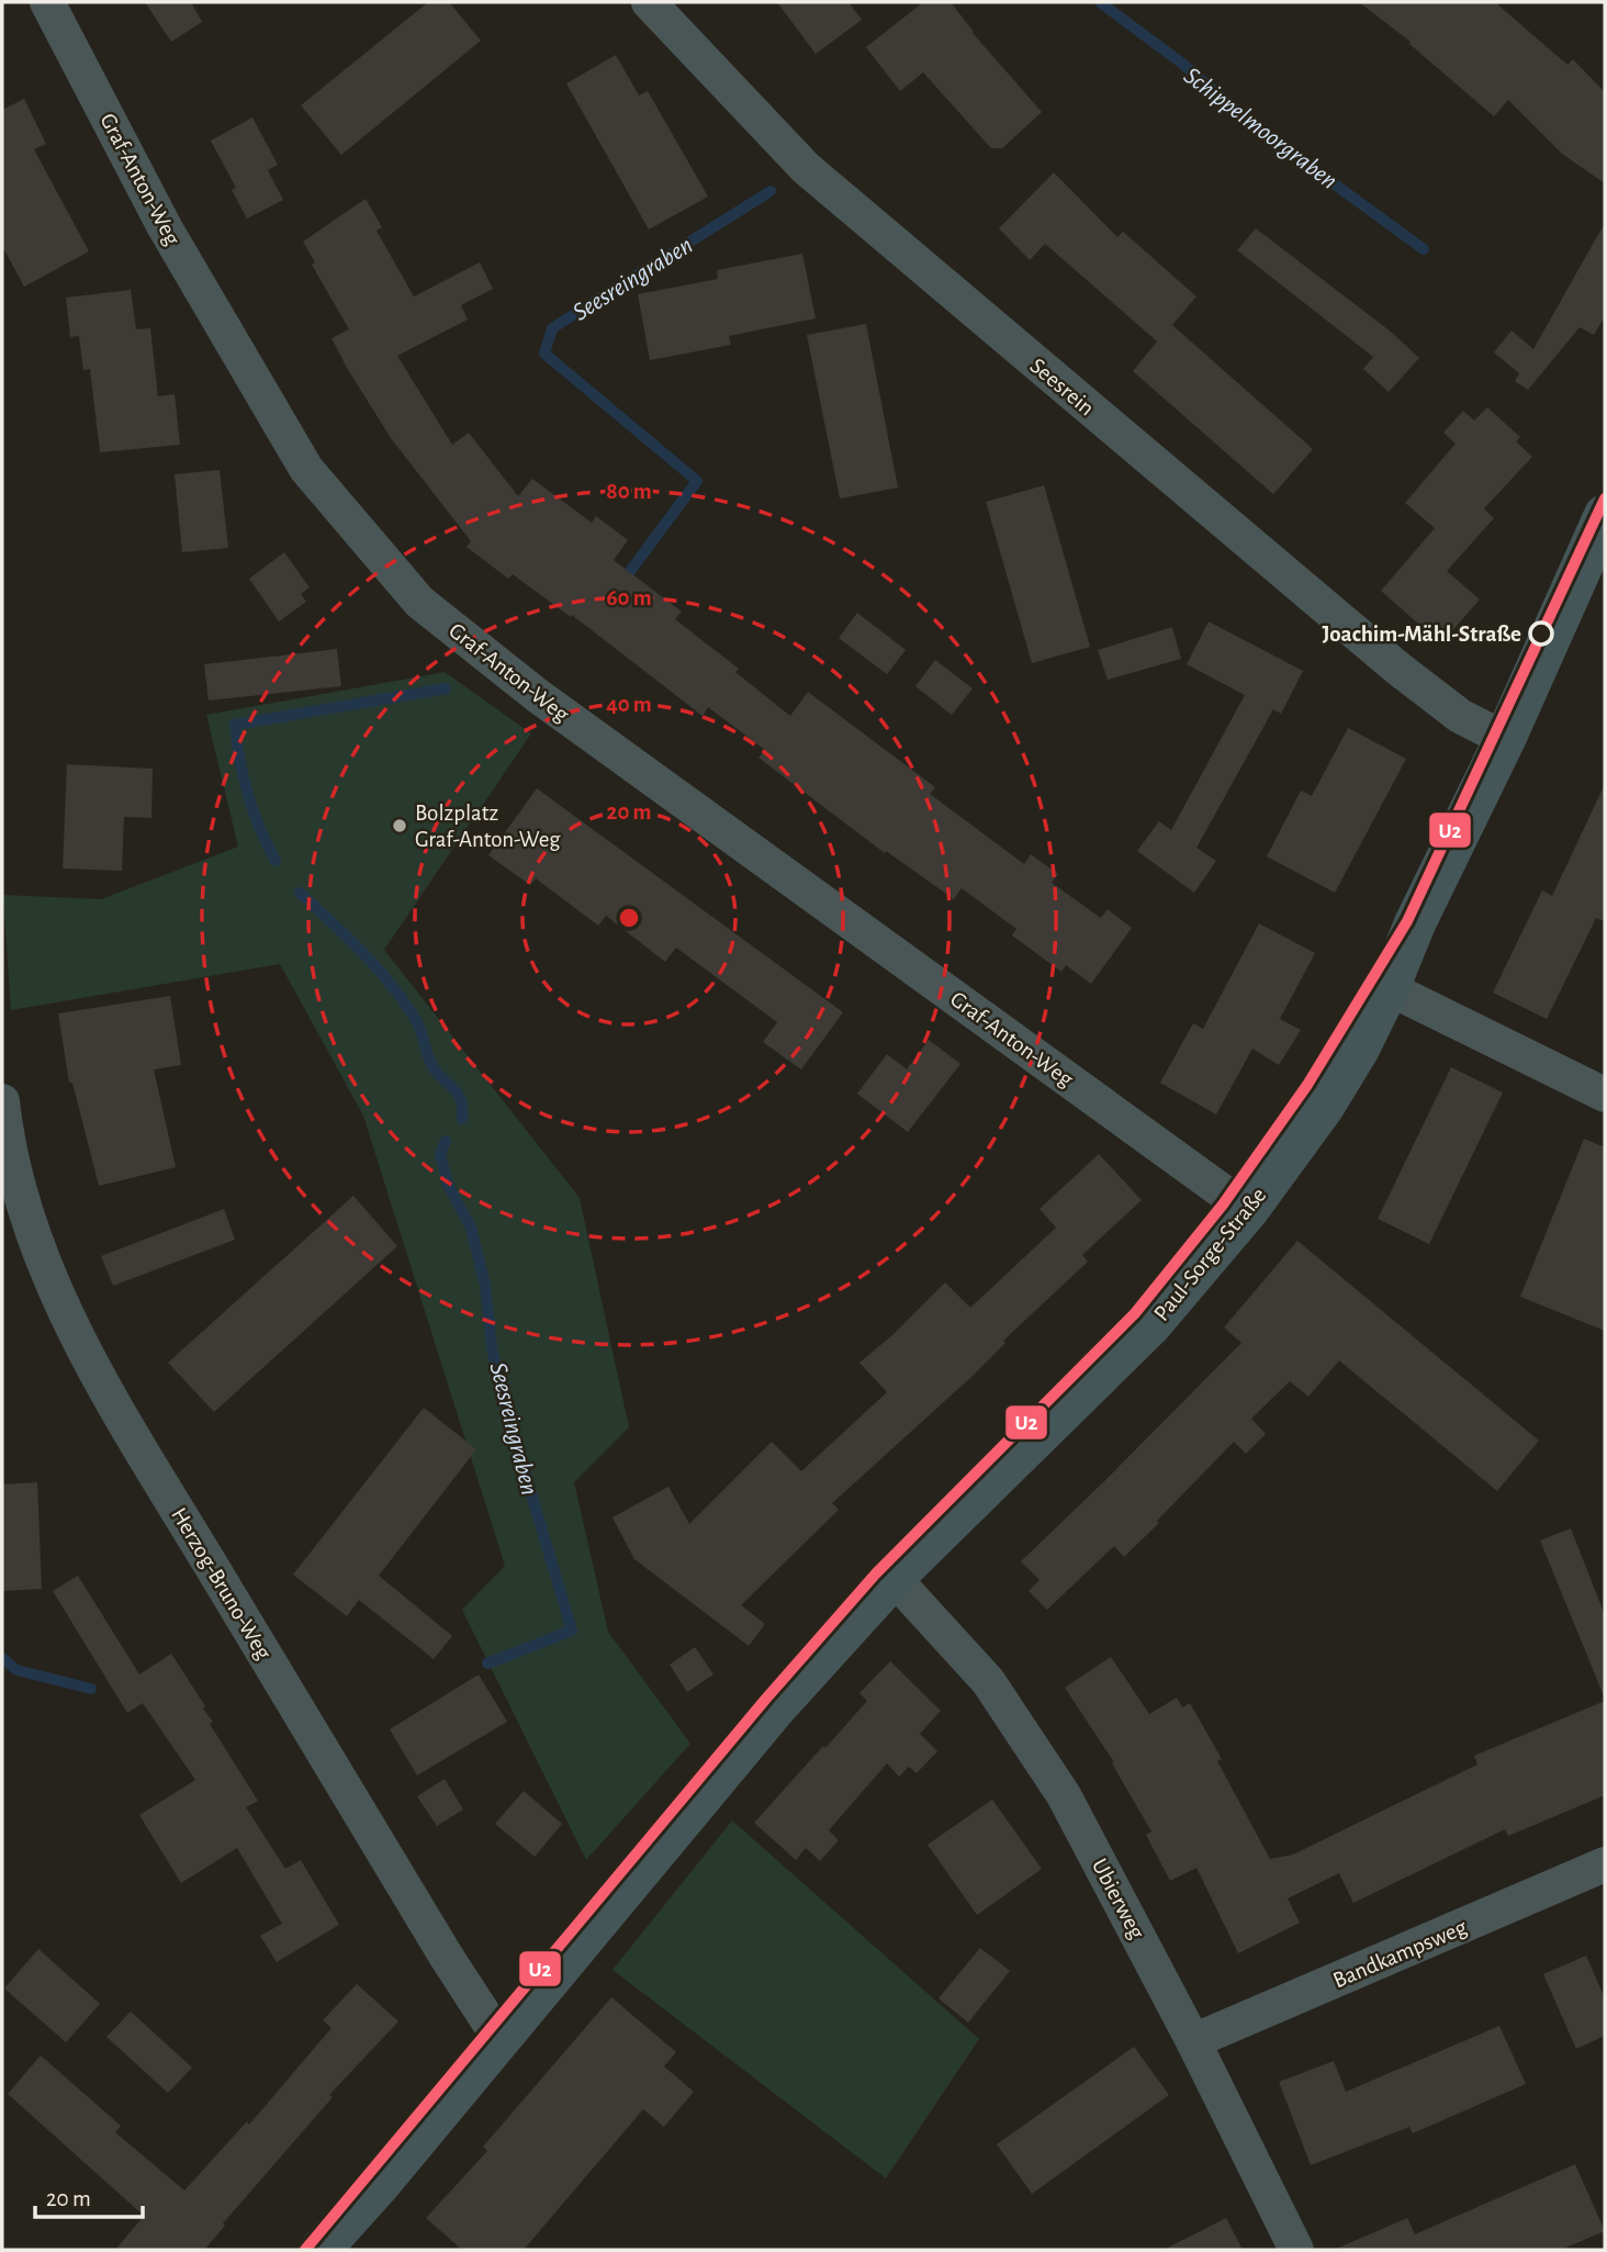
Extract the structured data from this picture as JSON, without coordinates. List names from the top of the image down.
{
  "streets": {
    "street": [
      "Graf-Anton-Weg",
      "Seesrein",
      "Paul-Sorge-Straße",
      "Herzog-Bruno-Weg",
      "Ubierweg",
      "Bandkampsweg"
    ]
  },
  "crossings": [
    ["Graf-Anton-Weg", "Paul-Sorge-Straße"],
    ["Seesrein", "Paul-Sorge-Straße"],
    ["Paul-Sorge-Straße", "Herzog-Bruno-Weg"],
    ["Paul-Sorge-Straße", "Ubierweg"],
    ["Ubierweg", "Bandkampsweg"]
  ],
  "water": ["Schippelmoorgraben", "Seesreingraben"],
  "places": ["Joachim-Mähl-Straße", "Bolzplatz Graf-Anton-Weg"],
  "lines": ["transit line U2"],
  "scale_bar": "20 m",
  "rings": [
    "80 m",
    "60 m",
    "40 m",
    "20 m"
  ]
}
